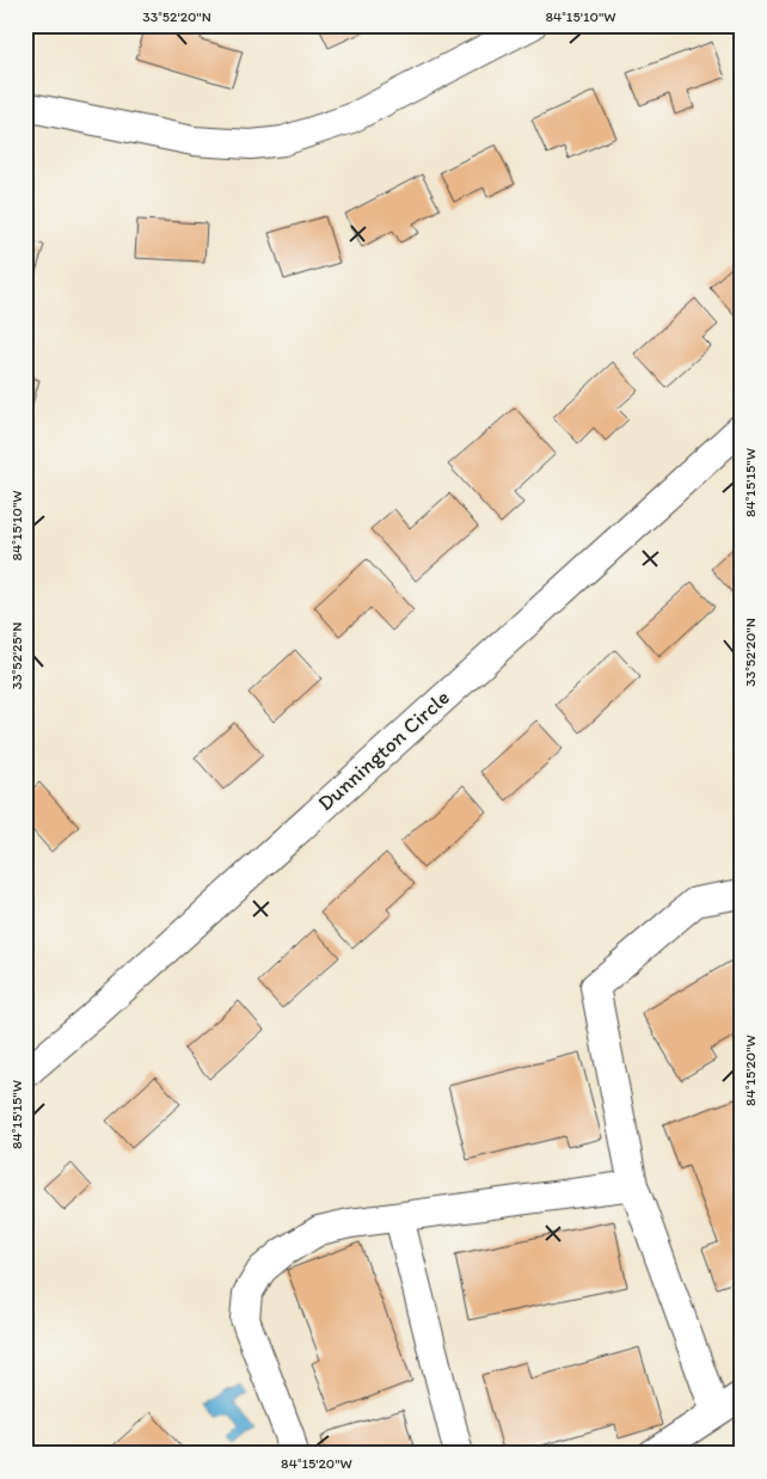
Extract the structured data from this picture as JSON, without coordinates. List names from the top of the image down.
{
  "streets": {
    "street": ["Dunnington Circle"]
  },
  "coordinates": [
    "33°52'20\"N",
    "84°15'10\"W",
    "84°15'15\"W",
    "33°52'25\"N",
    "84°15'20\"W"
  ]
}
